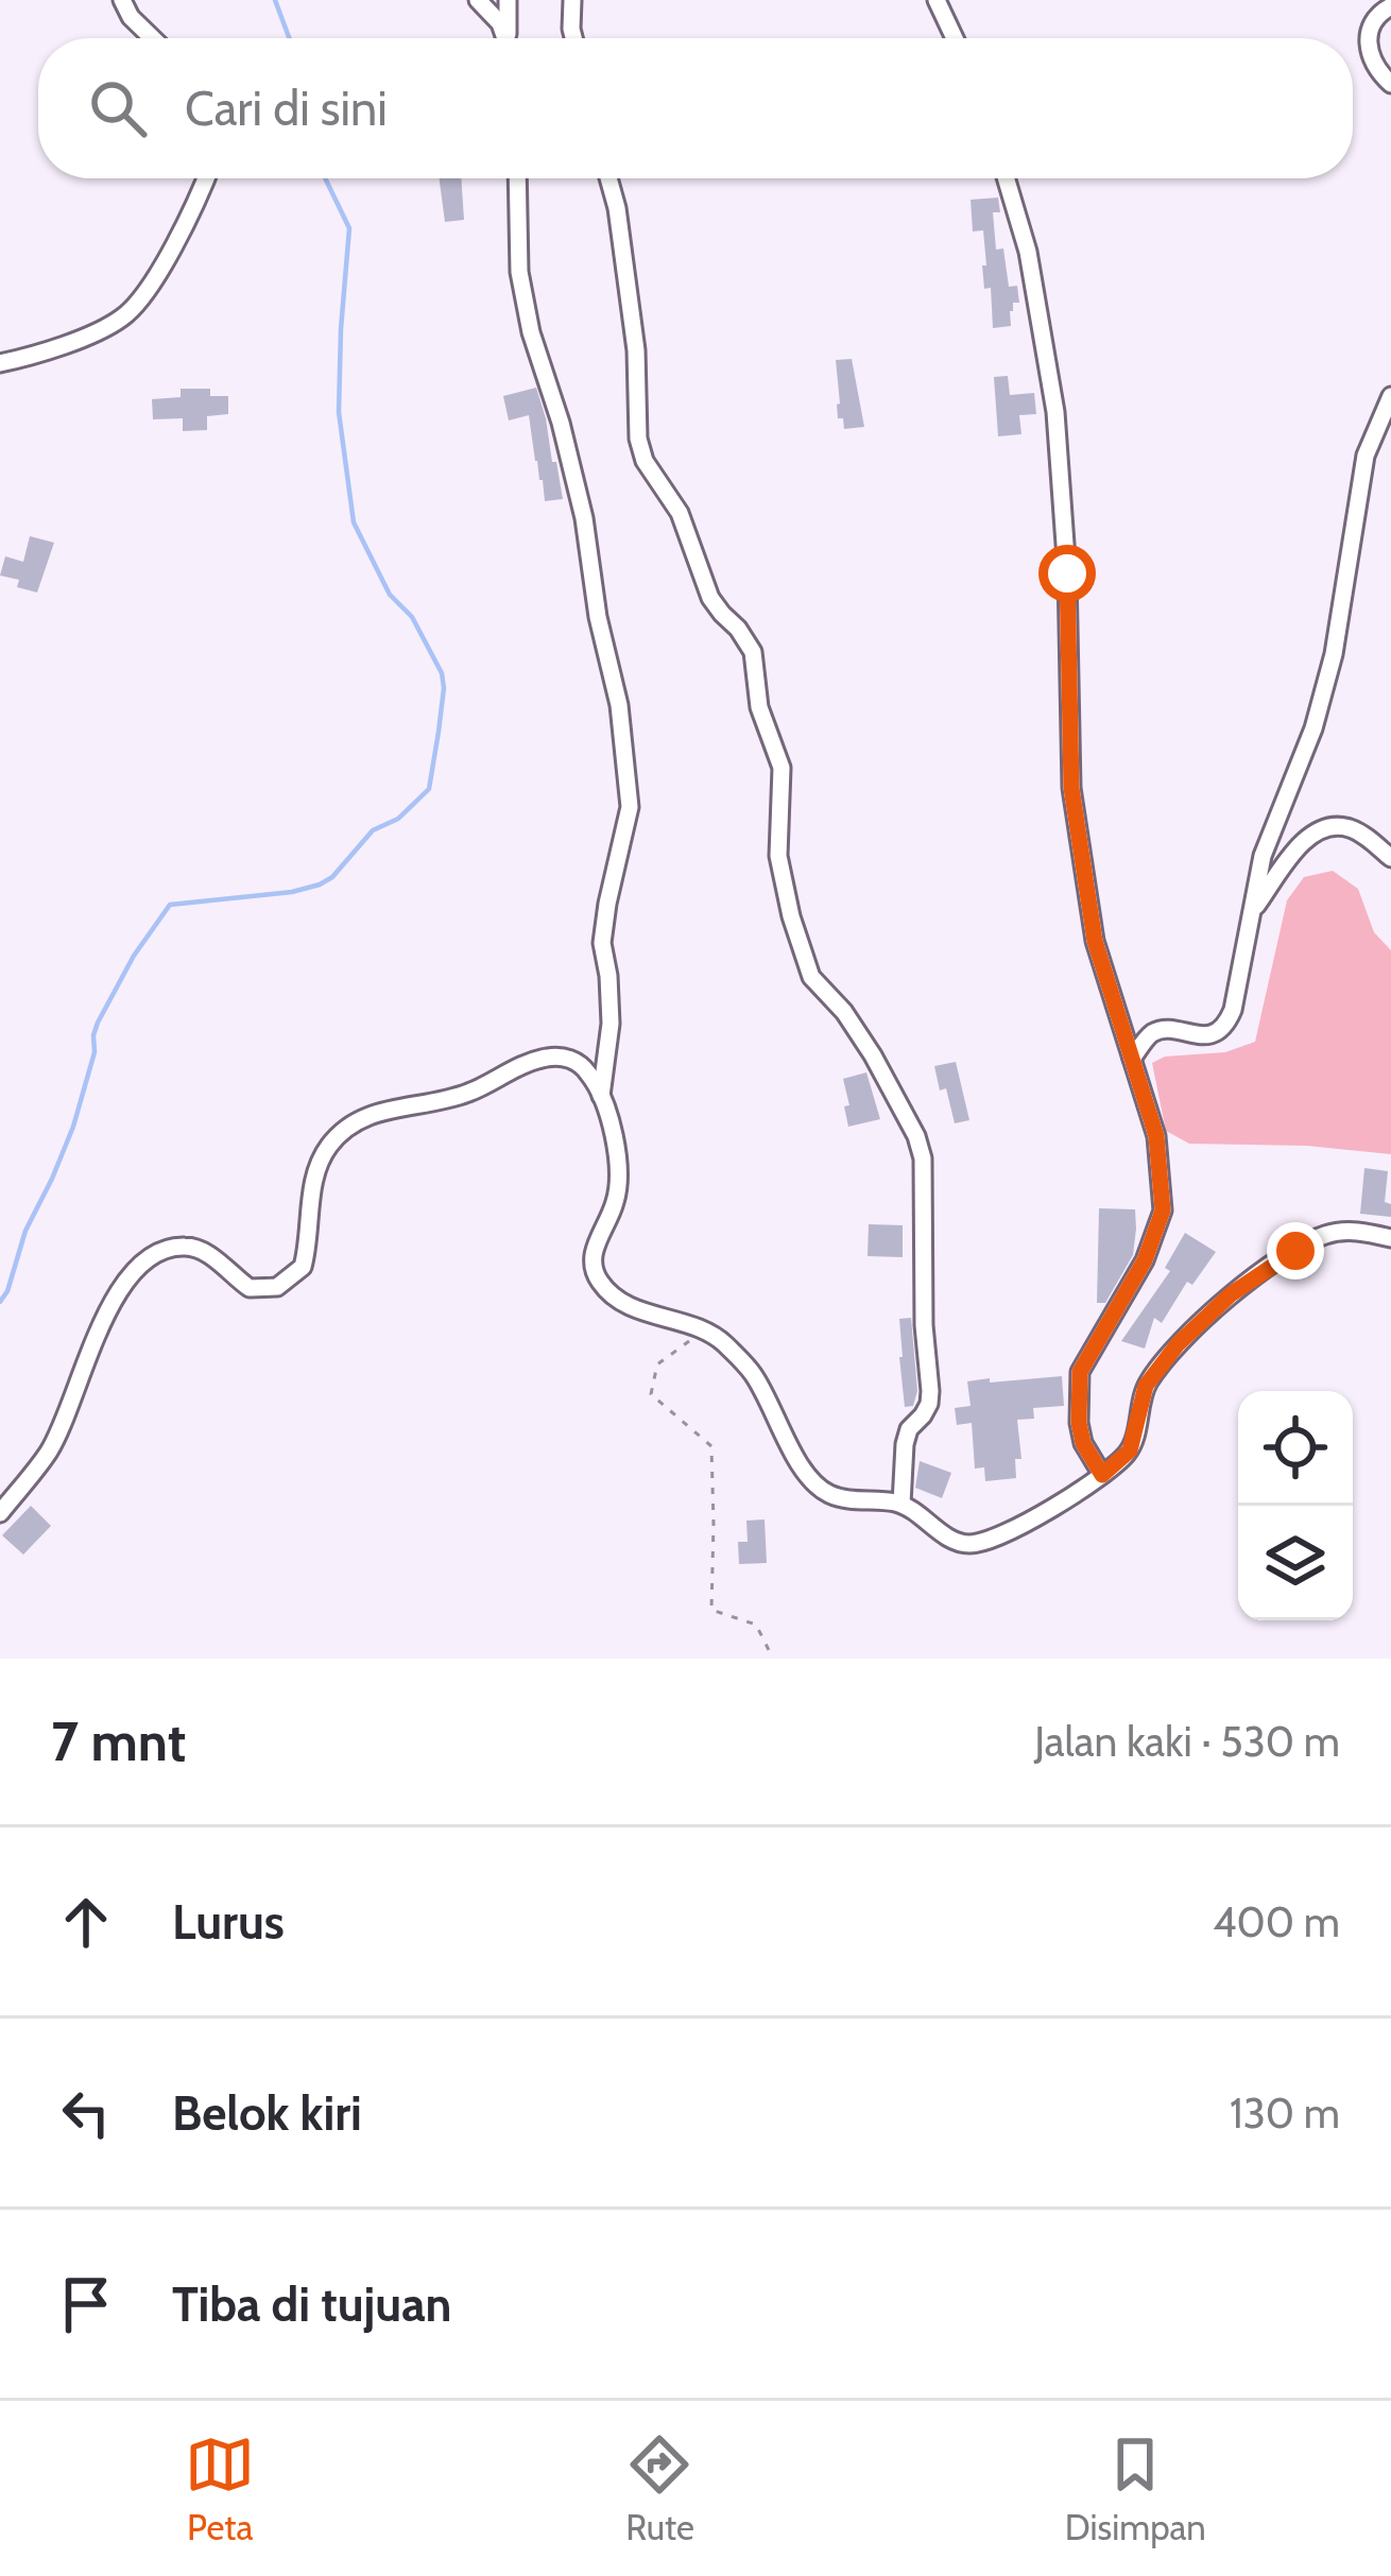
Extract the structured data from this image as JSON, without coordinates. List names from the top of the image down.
{
  "page": {
    "search": "Cari di sini",
    "heading": ["7 mnt", "Jalan kaki · 530 m"],
    "list": [
      ["Lurus", "400 m"],
      ["Belok kiri", "130 m"],
      "Tiba di tujuan"
    ],
    "nav": ["Peta", "Rute", "Disimpan"]
  }
}
